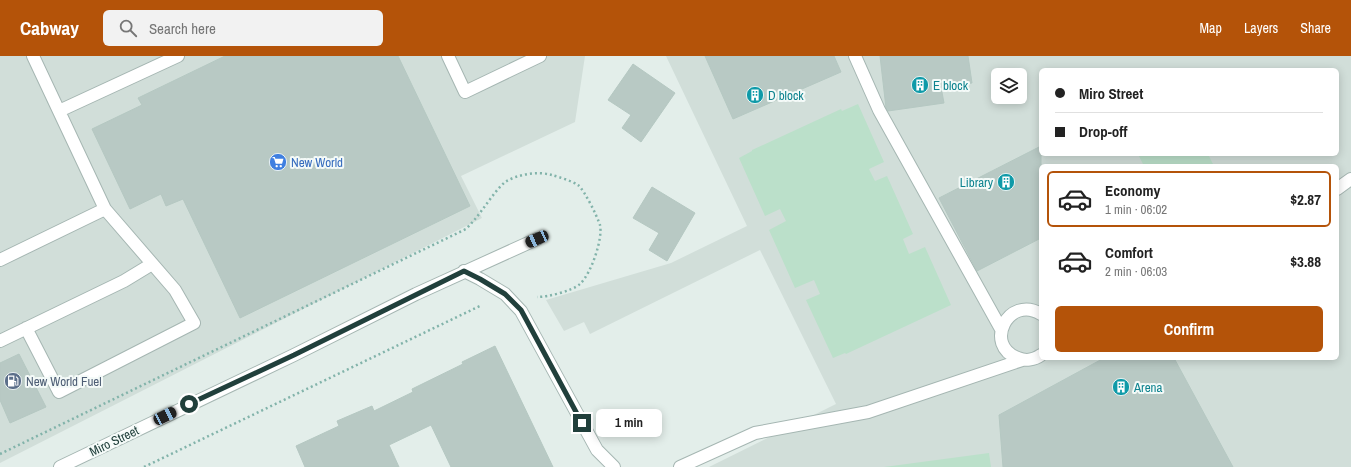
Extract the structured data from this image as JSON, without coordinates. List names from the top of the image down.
{
  "streets": {
    "street": ["Miro Street"]
  },
  "places": {
    "building": [
      "E block",
      "D block",
      "Library",
      "Arena"
    ],
    "supermarket": ["New World"],
    "fuel station": ["New World Fuel"]
  },
  "page": {
    "header": "Cabway",
    "search": "Search here",
    "nav": ["Map", "Layers", "Share"],
    "banner": ["Miro Street", "Drop-off"],
    "list": [
      {
        "name": "Economy",
        "note": "1 min · 06:02",
        "value": "$2.87"
      },
      {
        "name": "Comfort",
        "note": "2 min · 06:03",
        "value": "$3.88"
      }
    ],
    "buttons": "Confirm",
    "bubble": "1 min"
  }
}
